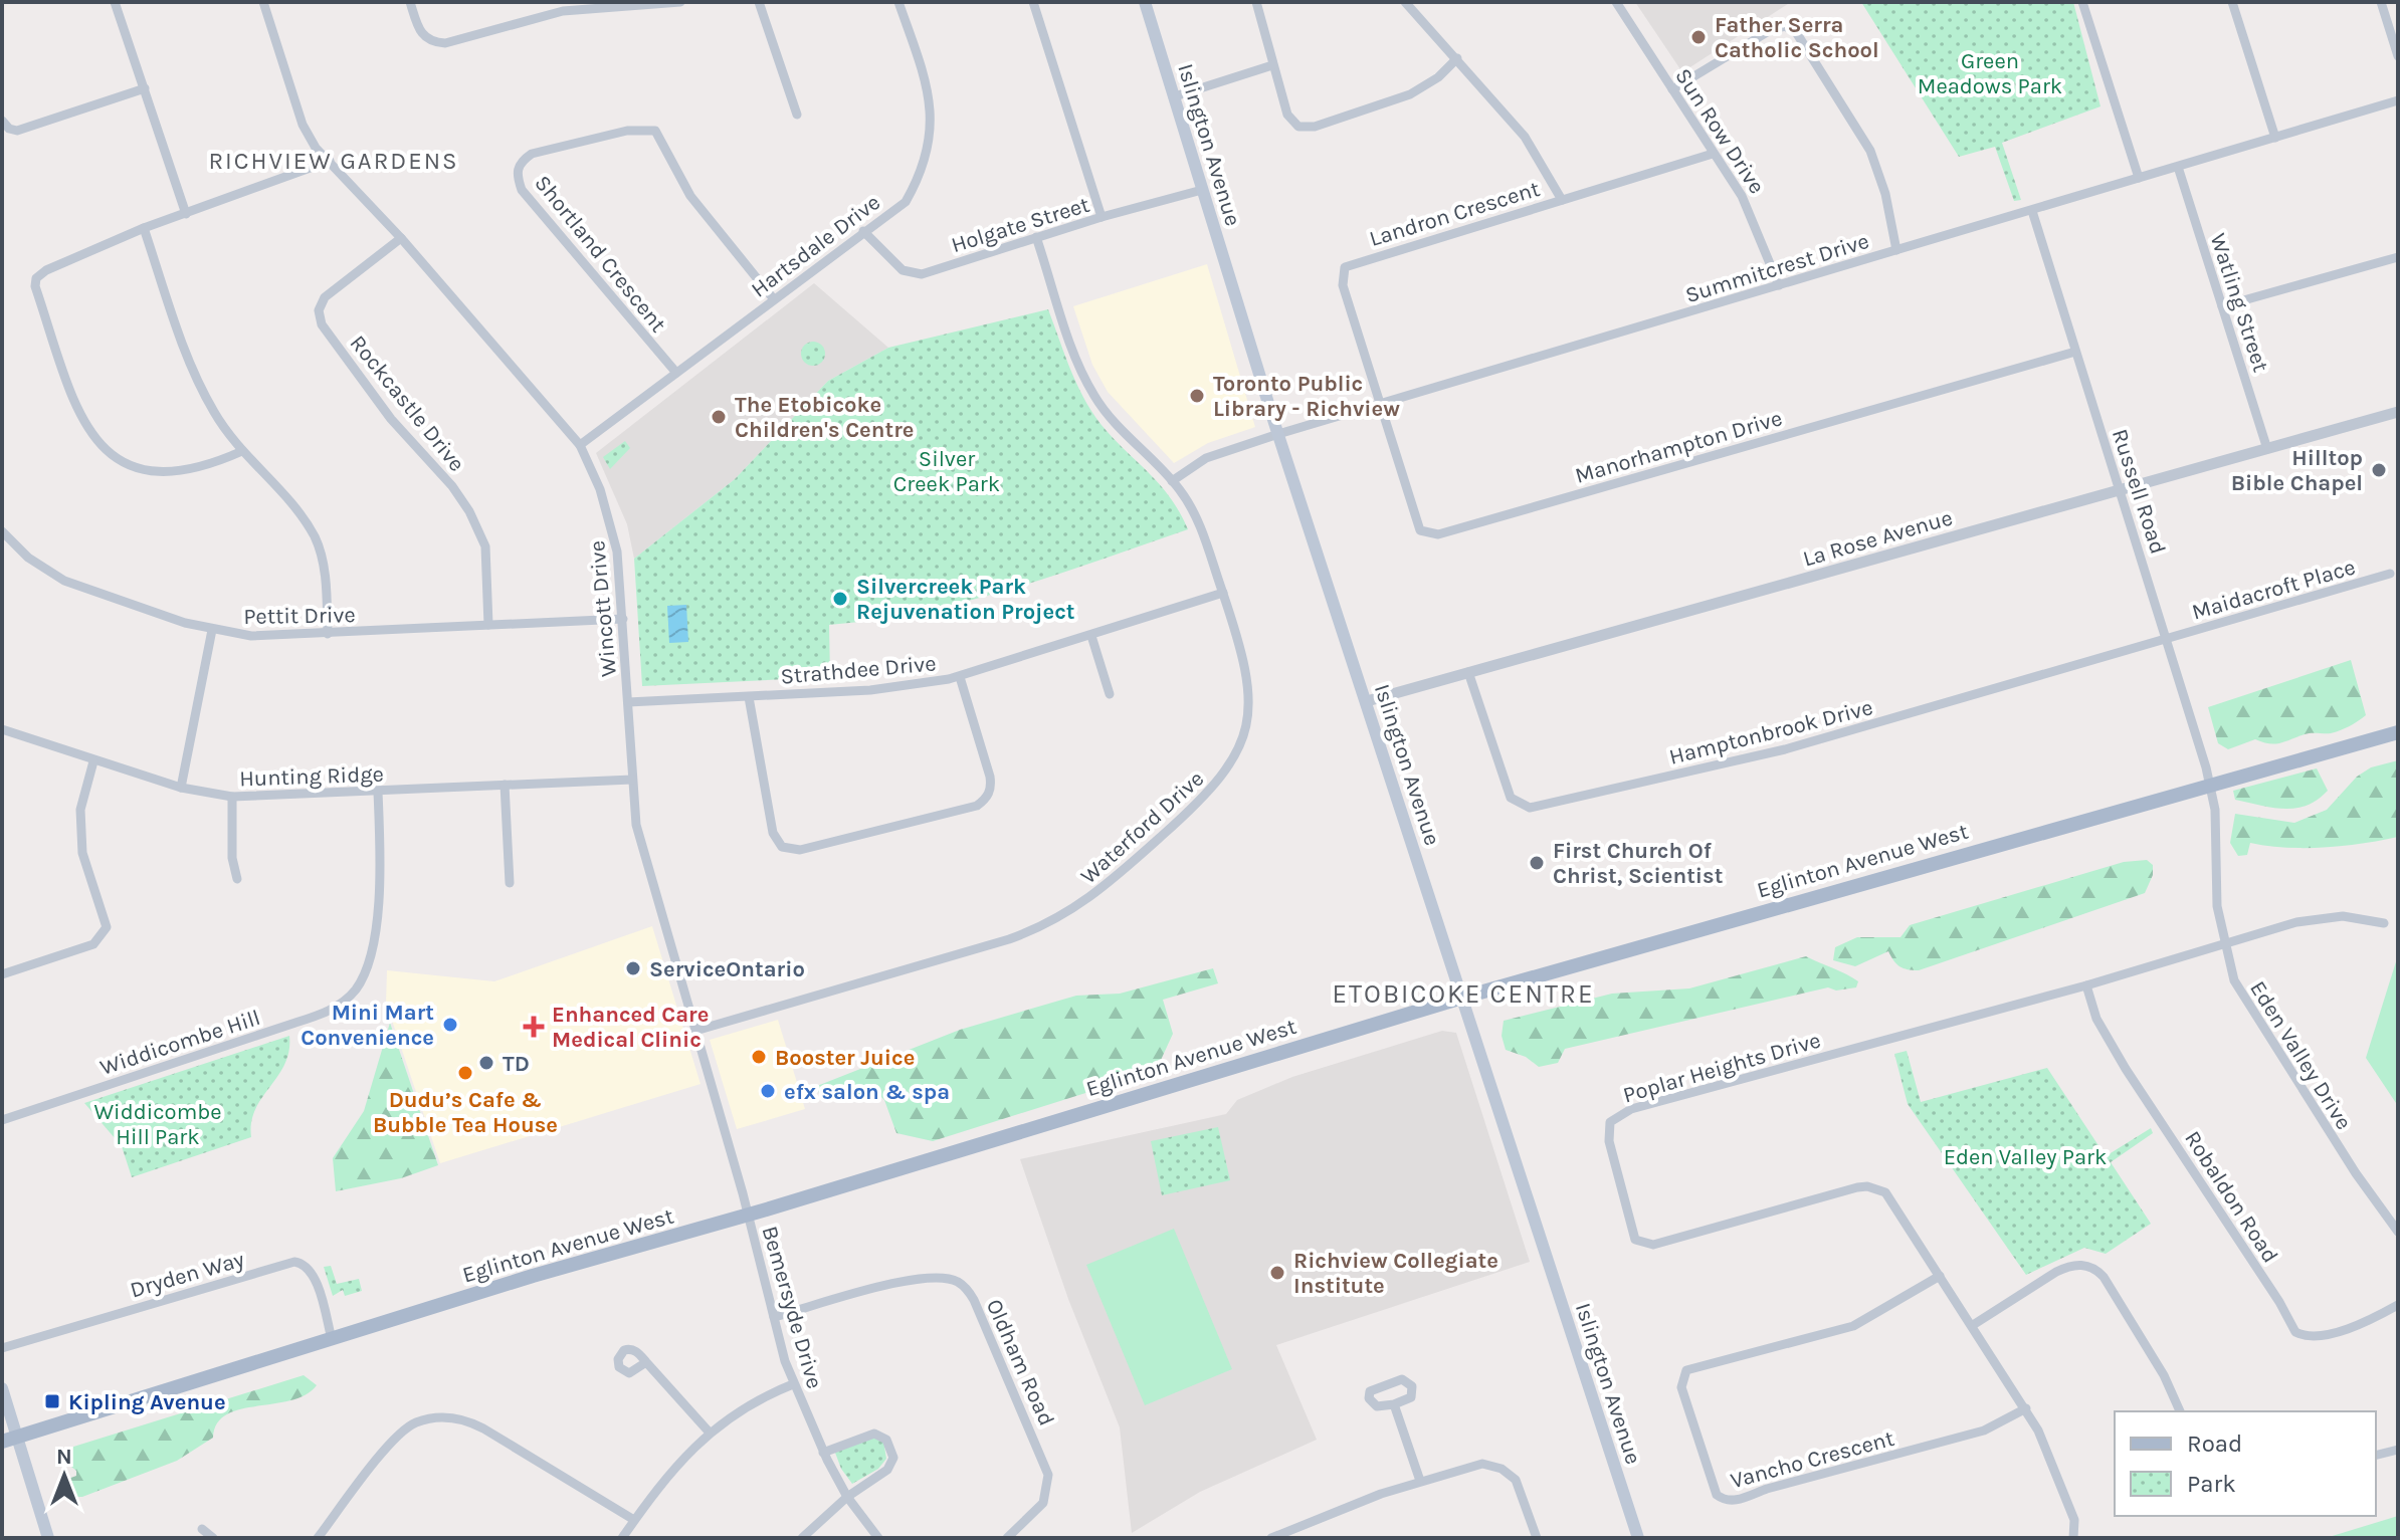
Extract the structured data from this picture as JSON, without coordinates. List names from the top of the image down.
{
  "streets": {
    "main road": ["Islington Avenue", "Eglinton Avenue West"],
    "street": [
      "Sun Row Drive",
      "Landron Crescent",
      "Holgate Street",
      "Hartsdale Drive",
      "Shortland Crescent",
      "Summitcrest Drive",
      "Watling Street",
      "Rockcastle Drive",
      "Manorhampton Drive",
      "Russell Road",
      "La Rose Avenue",
      "Maidacroft Place",
      "Wincott Drive",
      "Pettit Drive",
      "Strathdee Drive",
      "Hamptonbrook Drive",
      "Hunting Ridge",
      "Waterford Drive",
      "Widdicombe Hill",
      "Eden Valley Drive",
      "Poplar Heights Drive",
      "Robaldon Road",
      "Dryden Way",
      "Bemersyde Drive",
      "Oldham Road",
      "Vancho Crescent"
    ]
  },
  "crossings": [
    ["Sun Row Drive", "Landron Crescent"],
    ["Sun Row Drive", "Summitcrest Drive"],
    ["Islington Avenue", "Holgate Street"],
    ["Islington Avenue", "Summitcrest Drive"],
    ["Islington Avenue", "La Rose Avenue"],
    ["Islington Avenue", "Eglinton Avenue West"],
    ["Landron Crescent", "Summitcrest Drive"],
    ["Landron Crescent", "Manorhampton Drive"],
    ["Holgate Street", "Hartsdale Drive"],
    ["Holgate Street", "Waterford Drive"],
    ["Hartsdale Drive", "Shortland Crescent"],
    ["Hartsdale Drive", "Wincott Drive"],
    ["Summitcrest Drive", "Watling Street"],
    ["Summitcrest Drive", "Manorhampton Drive"],
    ["Summitcrest Drive", "Russell Road"],
    ["Summitcrest Drive", "Waterford Drive"],
    ["Watling Street", "La Rose Avenue"],
    ["Rockcastle Drive", "Wincott Drive"],
    ["Rockcastle Drive", "Pettit Drive"],
    ["Manorhampton Drive", "Russell Road"],
    ["Russell Road", "La Rose Avenue"],
    ["Russell Road", "Maidacroft Place"],
    ["Russell Road", "Hamptonbrook Drive"],
    ["Russell Road", "Eglinton Avenue West"],
    ["Russell Road", "Eden Valley Drive"],
    ["La Rose Avenue", "Hamptonbrook Drive"],
    ["Maidacroft Place", "Hamptonbrook Drive"],
    ["Wincott Drive", "Pettit Drive"],
    ["Wincott Drive", "Strathdee Drive"],
    ["Wincott Drive", "Hunting Ridge"],
    ["Wincott Drive", "Waterford Drive"],
    ["Wincott Drive", "Eglinton Avenue West"],
    ["Wincott Drive", "Bemersyde Drive"],
    ["Strathdee Drive", "Waterford Drive"],
    ["Hunting Ridge", "Widdicombe Hill"],
    ["Eglinton Avenue West", "Eden Valley Drive"],
    ["Eglinton Avenue West", "Dryden Way"],
    ["Eglinton Avenue West", "Bemersyde Drive"],
    ["Eden Valley Drive", "Poplar Heights Drive"],
    ["Poplar Heights Drive", "Robaldon Road"],
    ["Poplar Heights Drive", "Vancho Crescent"],
    ["Bemersyde Drive", "Oldham Road"]
  ],
  "districts": ["RICHVIEW GARDENS", "ETOBICOKE CENTRE"],
  "parks": [
    "Green Meadows Park",
    "Silver Creek Park",
    "Widdicombe Hill Park",
    "Eden Valley Park"
  ],
  "places": {
    "other": [
      "Father Serra Catholic School",
      "Toronto Public Library - Richview",
      "The Etobicoke Children's Centre",
      "Hilltop Bible Chapel",
      "Silvercreek Park Rejuvenation Project",
      "First Church Of Christ, Scientist",
      "ServiceOntario",
      "Mini Mart Convenience",
      "Booster Juice",
      "TD",
      "Dudu’s Cafe & Bubble Tea House",
      "efx salon & spa",
      "Richview Collegiate Institute"
    ],
    "health": ["Enhanced Care Medical Clinic"],
    "transit": ["Kipling Avenue"]
  },
  "legend": ["Road", "Park"],
  "north": "top"
}
